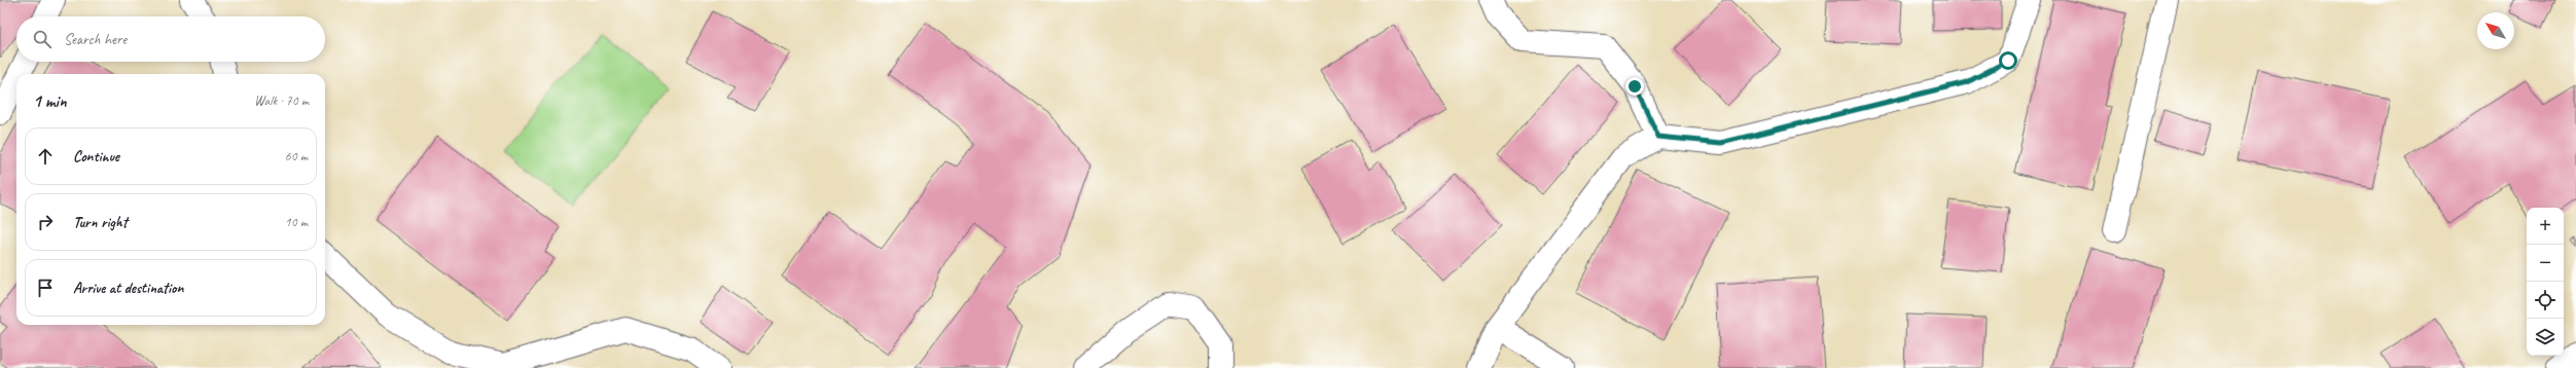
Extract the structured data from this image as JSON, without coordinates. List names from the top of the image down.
{
  "north": "top left",
  "page": {
    "search": "Search here",
    "heading": ["1 min", "Walk · 70 m"],
    "list": [
      ["Continue", "60 m"],
      ["Turn right", "10 m"],
      "Arrive at destination"
    ],
    "map_buttons": ["+", "−"]
  }
}
